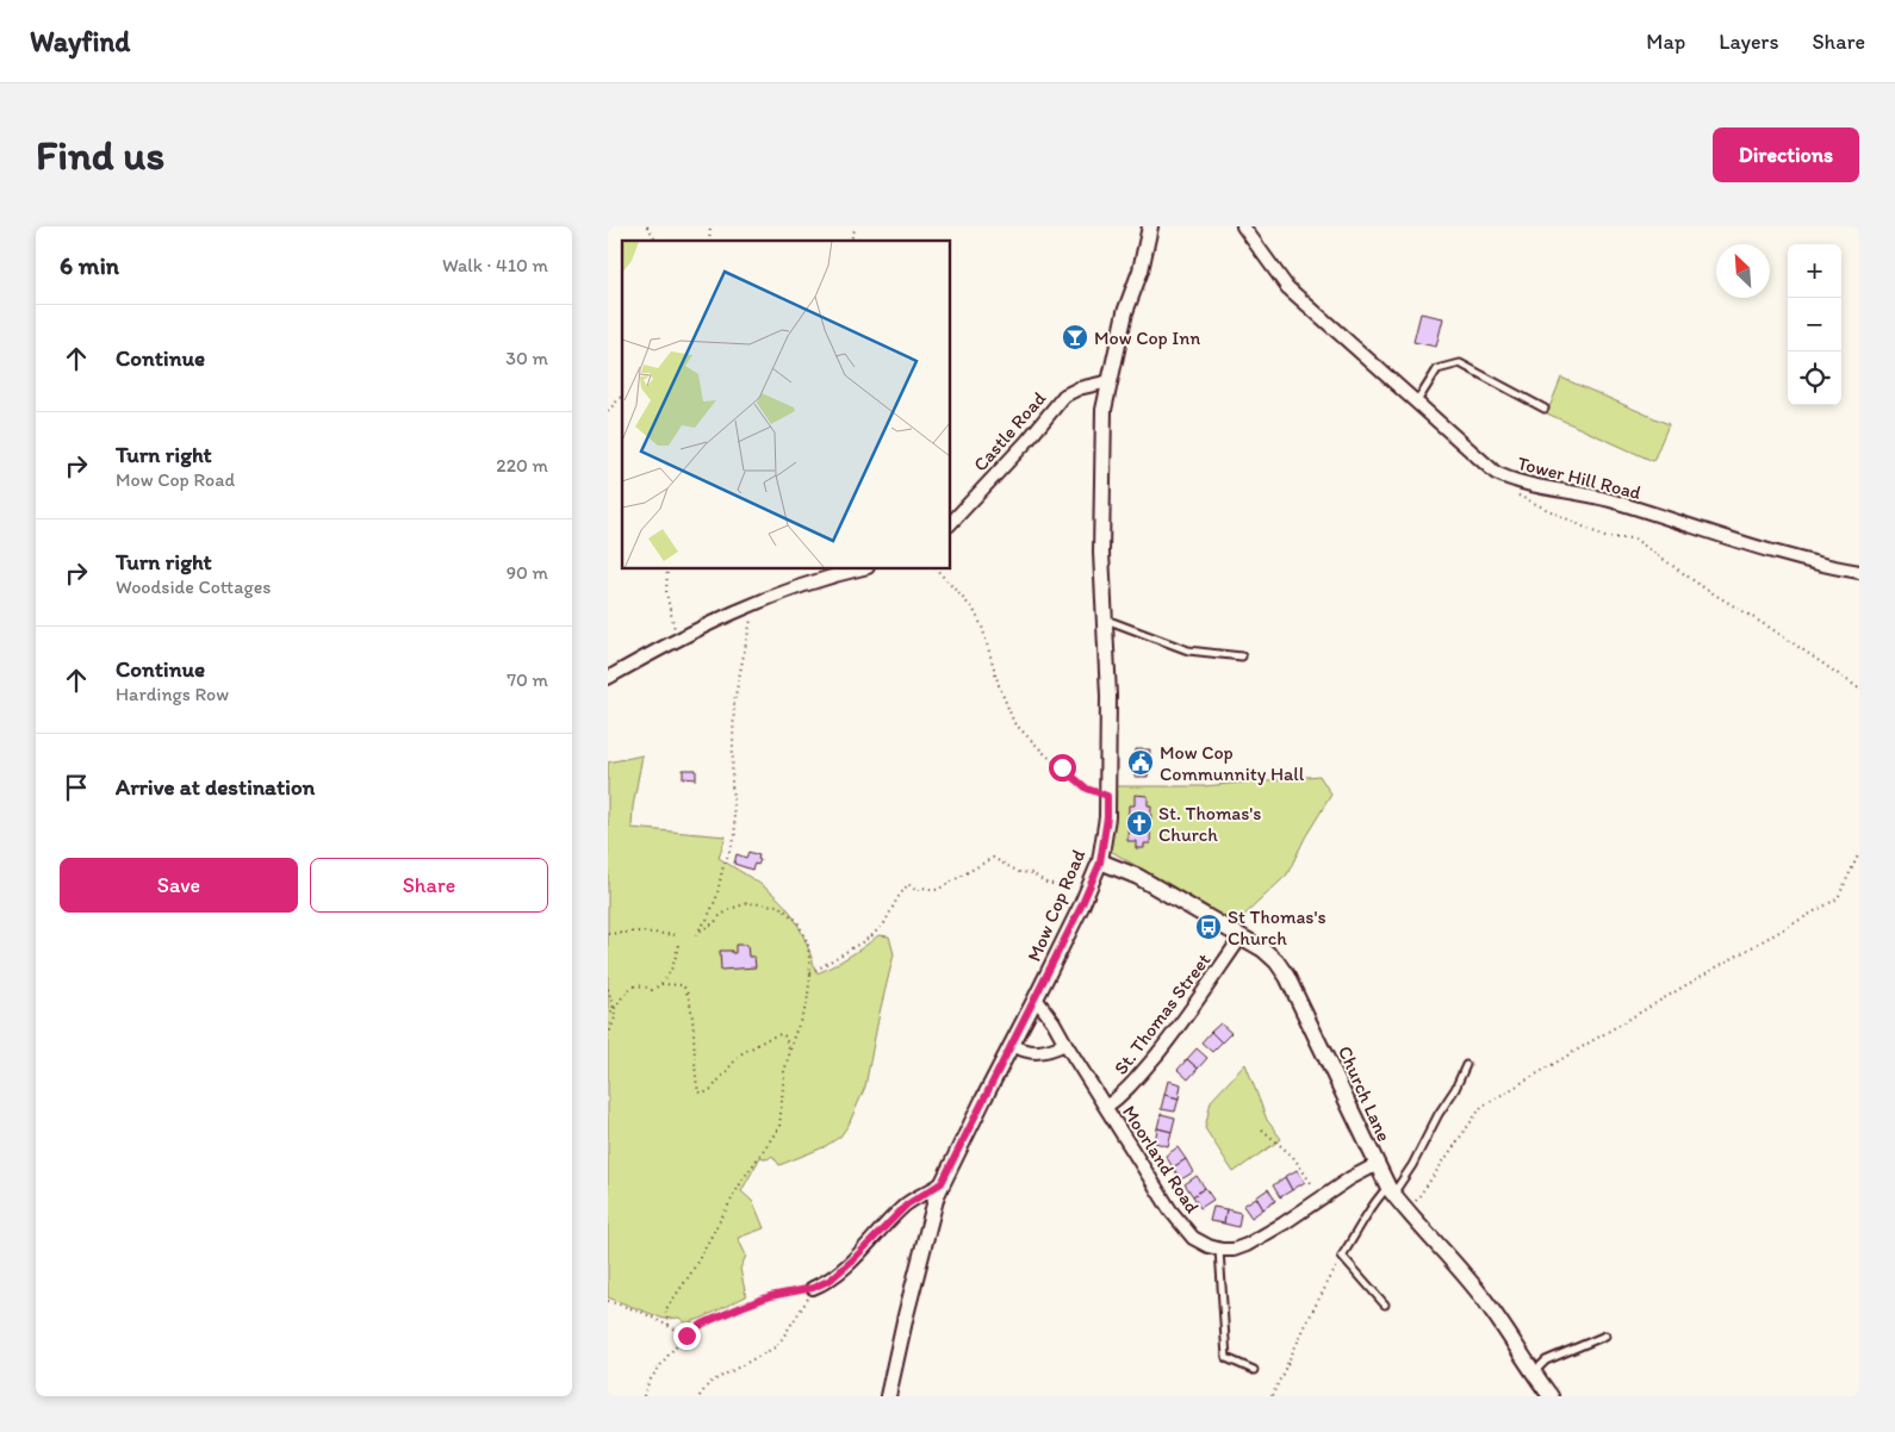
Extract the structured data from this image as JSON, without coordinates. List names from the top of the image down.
{
  "streets": {
    "street": [
      "Castle Road",
      "Tower Hill Road",
      "Mow Cop Road",
      "St. Thomas Street",
      "Church Lane",
      "Moorland Road"
    ]
  },
  "crossings": [
    ["Castle Road", "Mow Cop Road"],
    ["Mow Cop Road", "Church Lane"],
    ["Mow Cop Road", "Moorland Road"],
    ["St. Thomas Street", "Church Lane"],
    ["St. Thomas Street", "Moorland Road"]
  ],
  "places": {
    "bar": ["Mow Cop Inn"],
    "public building": ["Mow Cop Communnity Hall"],
    "church": ["St. Thomas's Church"],
    "bus stop": ["St Thomas's Church"]
  },
  "north": "top left",
  "page": {
    "header": "Wayfind",
    "nav": ["Map", "Layers", "Share"],
    "buttons": [
      "Directions",
      ["Save", "Share"]
    ],
    "title": "Find us",
    "heading": ["6 min", "Walk · 410 m"],
    "map_buttons": ["+", "−"],
    "list": [
      ["Continue", "30 m"],
      ["Turn right", "Mow Cop Road", "220 m"],
      ["Turn right", "Woodside Cottages", "90 m"],
      ["Continue", "Hardings Row", "70 m"],
      "Arrive at destination"
    ]
  }
}
